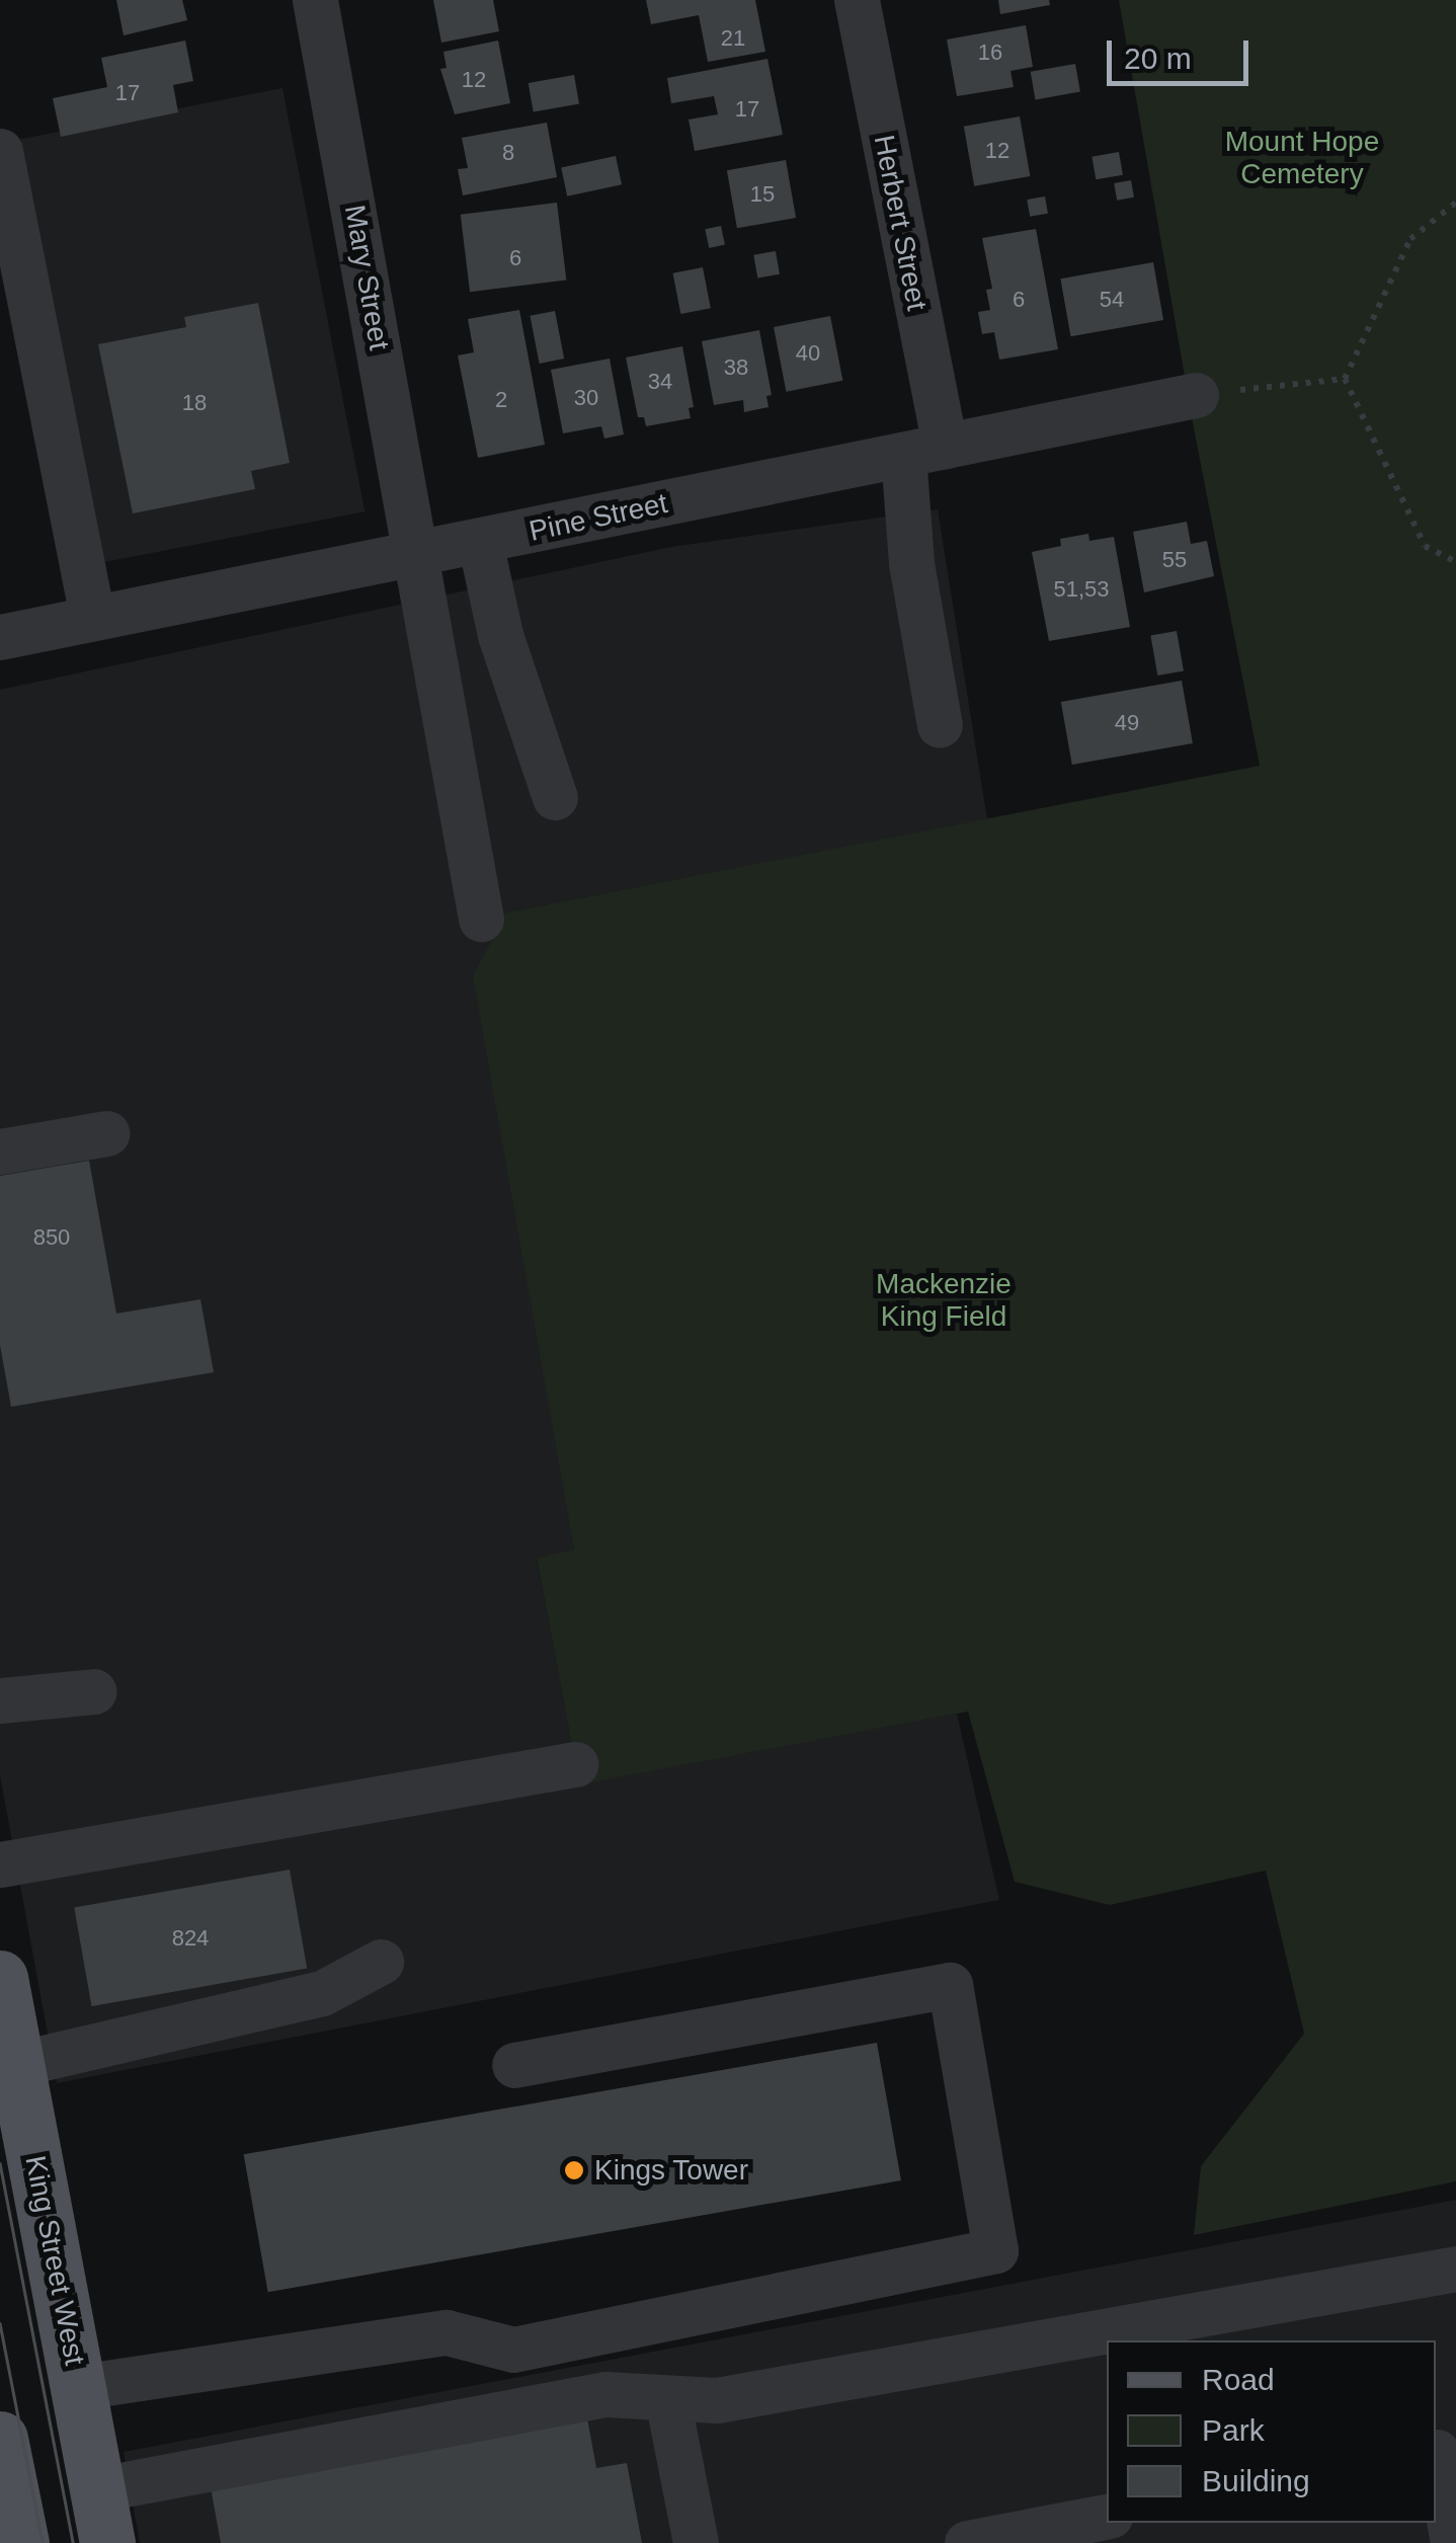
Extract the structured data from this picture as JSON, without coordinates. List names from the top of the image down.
{
  "streets": {
    "main road": ["King Street West"],
    "street": ["Herbert Street", "Mary Street", "Pine Street"]
  },
  "crossings": [
    ["Herbert Street", "Pine Street"],
    ["Mary Street", "Pine Street"]
  ],
  "parks": ["Mount Hope Cemetery", "Mackenzie King Field"],
  "places": ["Kings Tower"],
  "house_numbers": [
    "21",
    "16",
    "12",
    "17",
    "17",
    "12",
    "8",
    "15",
    "6",
    "6",
    "54",
    "40",
    "38",
    "34",
    "30",
    "2",
    "18",
    "55",
    "51,53",
    "49",
    "850",
    "824"
  ],
  "legend": ["Road", "Park", "Building"],
  "scale_bar": "20 m"
}
